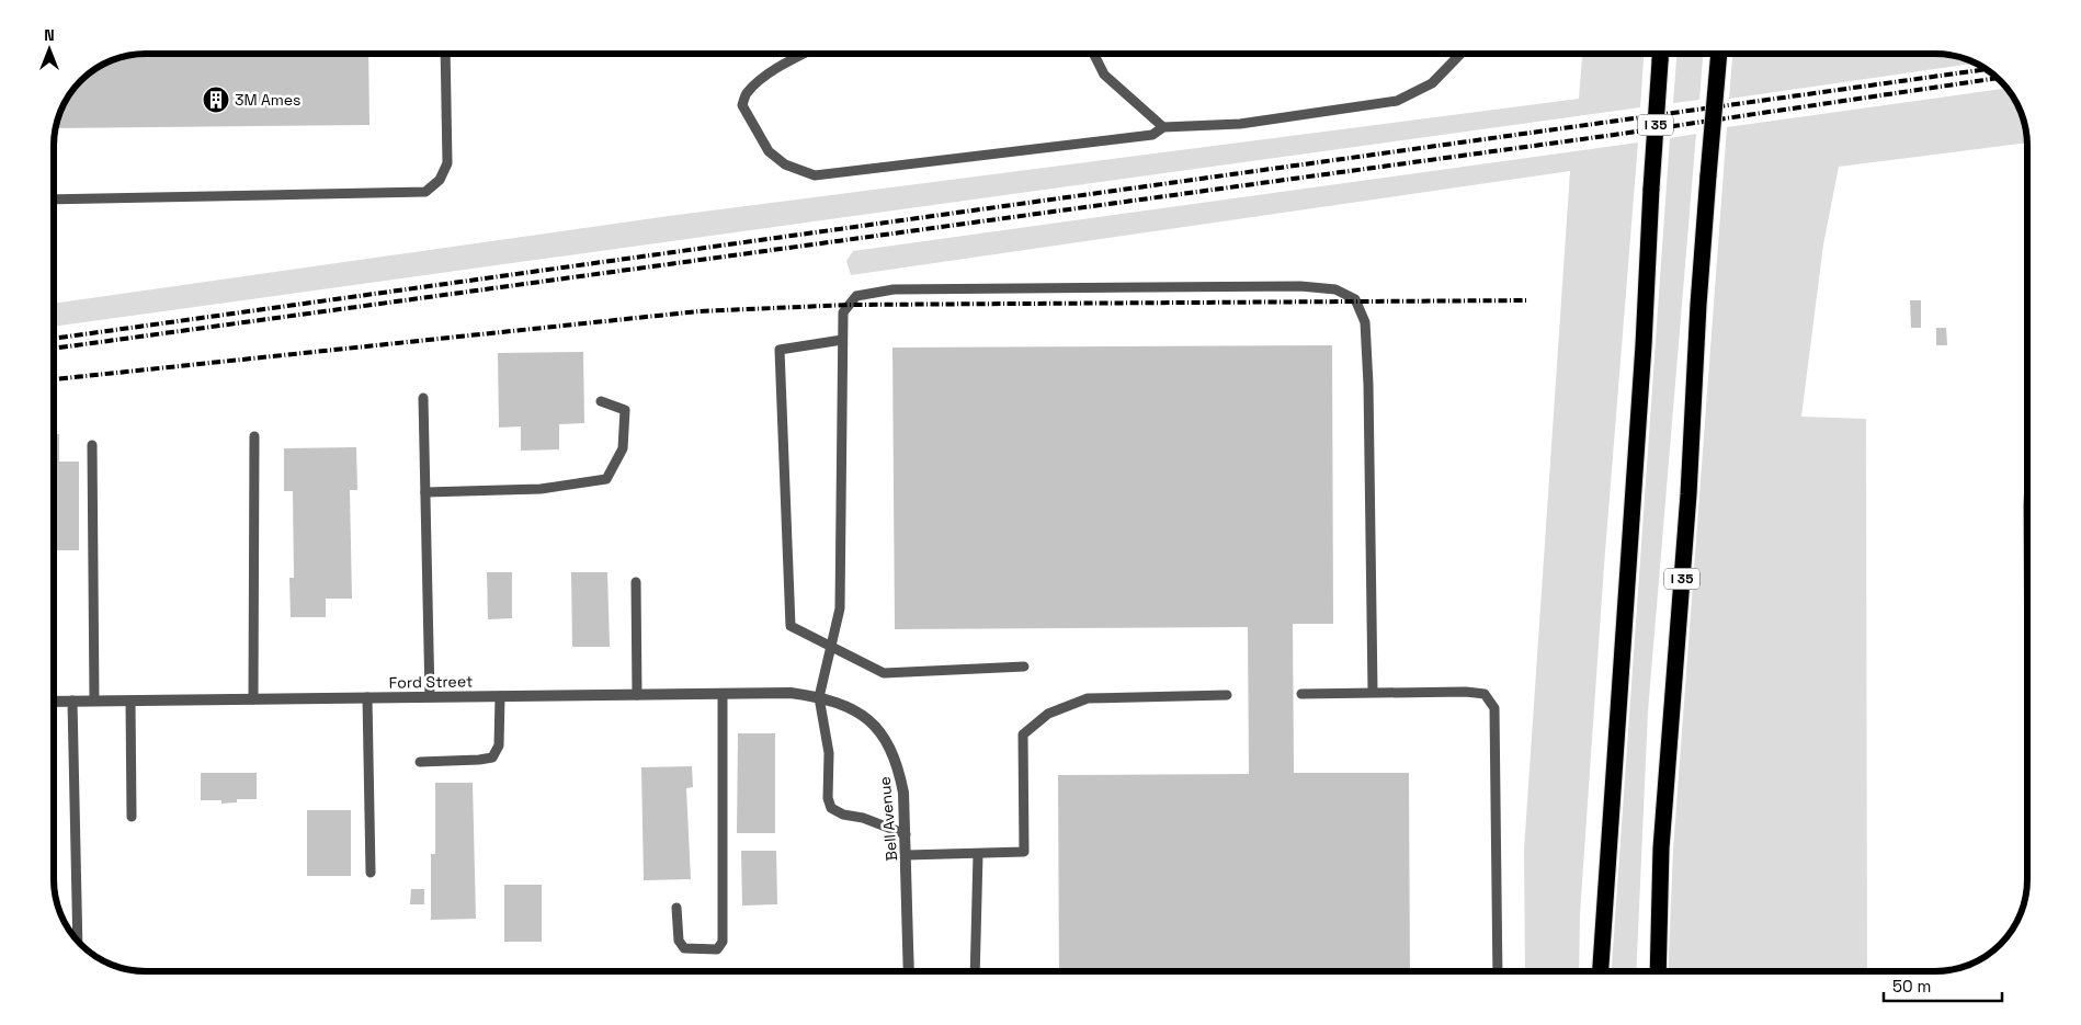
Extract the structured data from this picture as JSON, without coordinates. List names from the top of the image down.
{
  "streets": {
    "highway": ["I 35"],
    "street": ["Ford Street", "Bell Avenue"]
  },
  "crossings": [
    ["Ford Street", "Bell Avenue"]
  ],
  "places": {
    "building": ["3M Ames"]
  },
  "scale_bar": "50 m",
  "north": "top"
}
